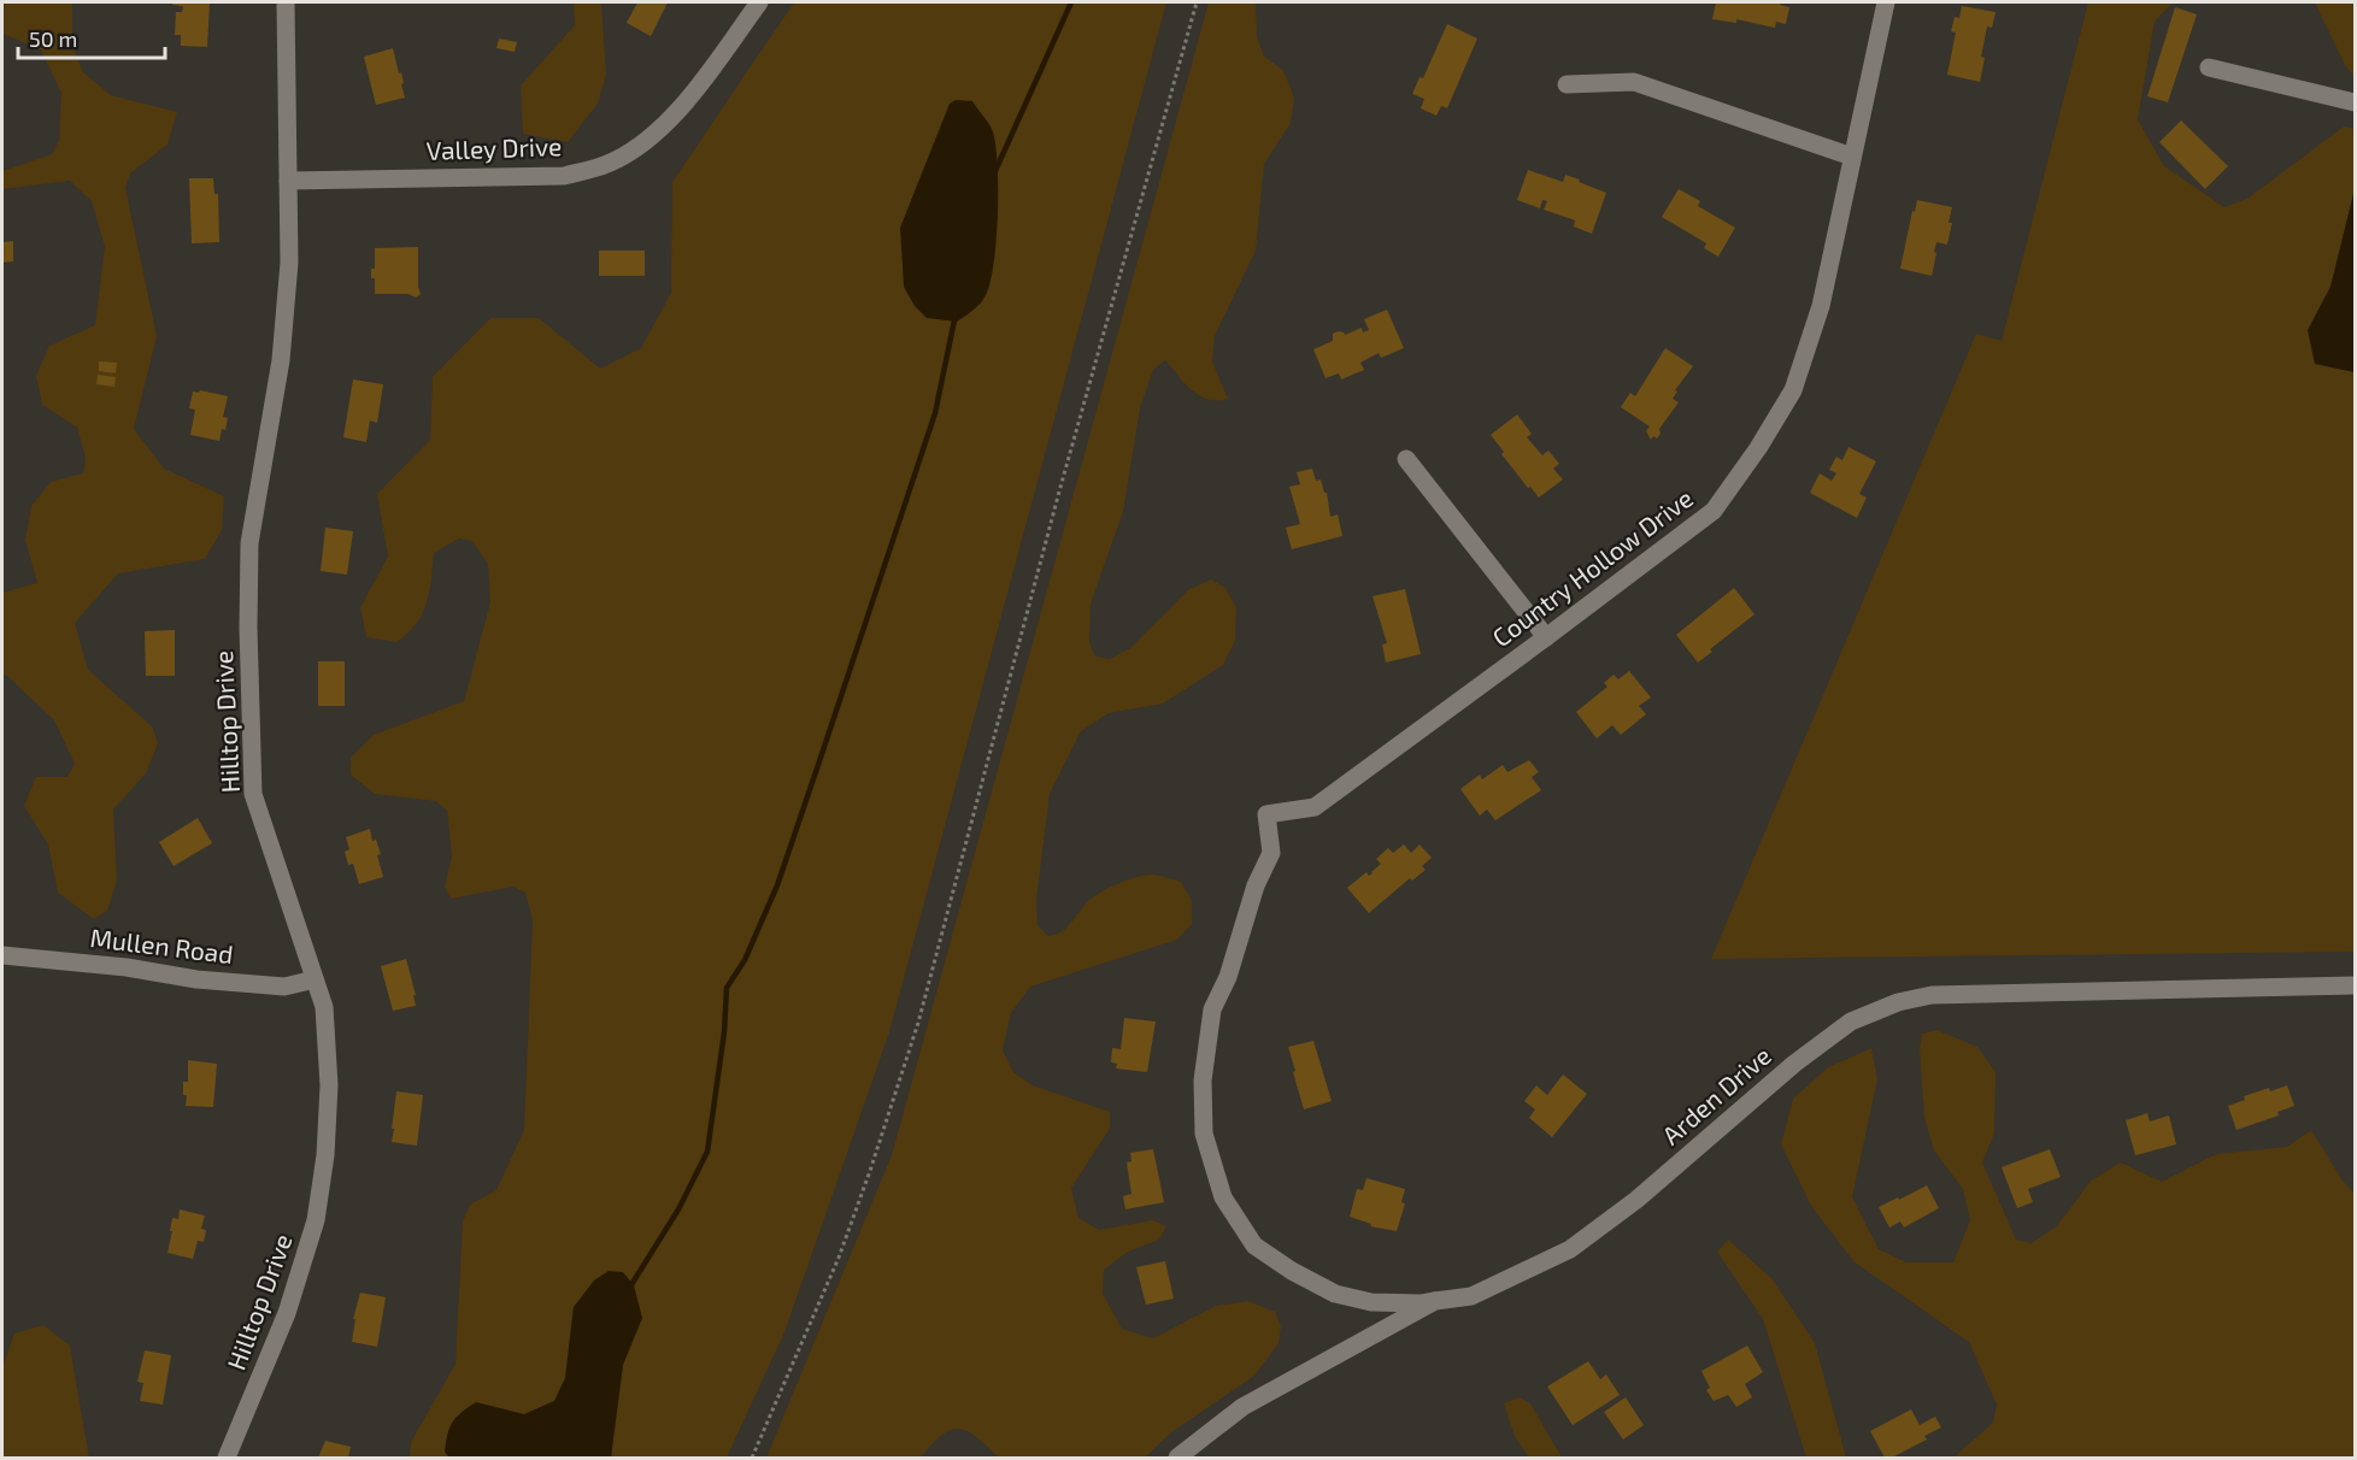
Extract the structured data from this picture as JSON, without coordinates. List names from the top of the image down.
{
  "streets": {
    "street": [
      "Valley Drive",
      "Country Hollow Drive",
      "Hilltop Drive",
      "Mullen Road",
      "Arden Drive"
    ]
  },
  "crossings": [
    ["Valley Drive", "Hilltop Drive"],
    ["Country Hollow Drive", "Arden Drive"],
    ["Hilltop Drive", "Mullen Road"]
  ],
  "scale_bar": "50 m"
}
